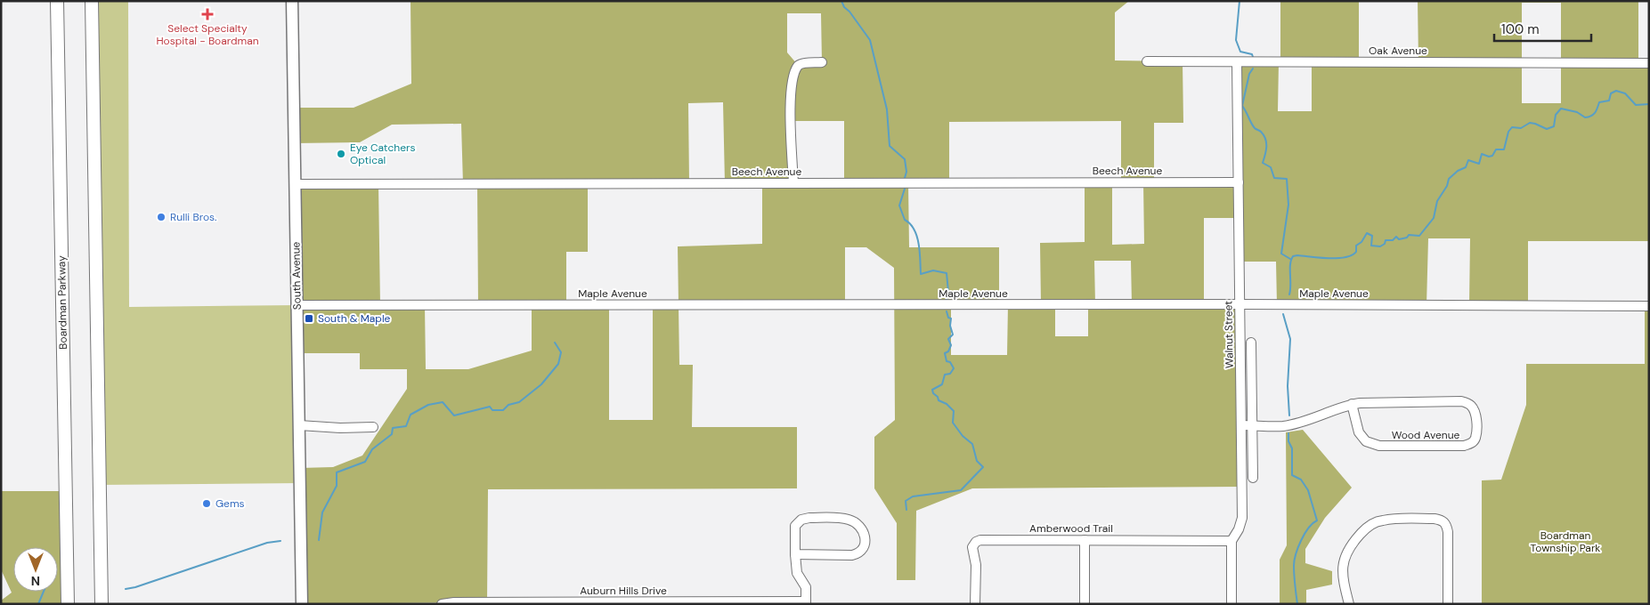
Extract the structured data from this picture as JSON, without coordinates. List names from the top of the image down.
{
  "streets": {
    "highway": ["Boardman Parkway"],
    "main road": ["South Avenue"],
    "street": [
      "Oak Avenue",
      "Beech Avenue",
      "Maple Avenue",
      "Walnut Street",
      "Wood Avenue",
      "Amberwood Trail",
      "Auburn Hills Drive"
    ]
  },
  "crossings": [
    ["Oak Avenue", "Walnut Street"],
    ["Beech Avenue", "South Avenue"],
    ["Beech Avenue", "Walnut Street"],
    ["South Avenue", "Maple Avenue"],
    ["Maple Avenue", "Walnut Street"],
    ["Walnut Street", "Wood Avenue"],
    ["Walnut Street", "Amberwood Trail"]
  ],
  "parks": ["Boardman Township Park"],
  "places": {
    "health": ["Select Specialty Hospital - Boardman"],
    "other": ["Eye Catchers Optical", "Rulli Bros.", "Gems"],
    "transit": ["South & Maple"]
  },
  "scale_bar": "100 m",
  "north": "bottom"
}
